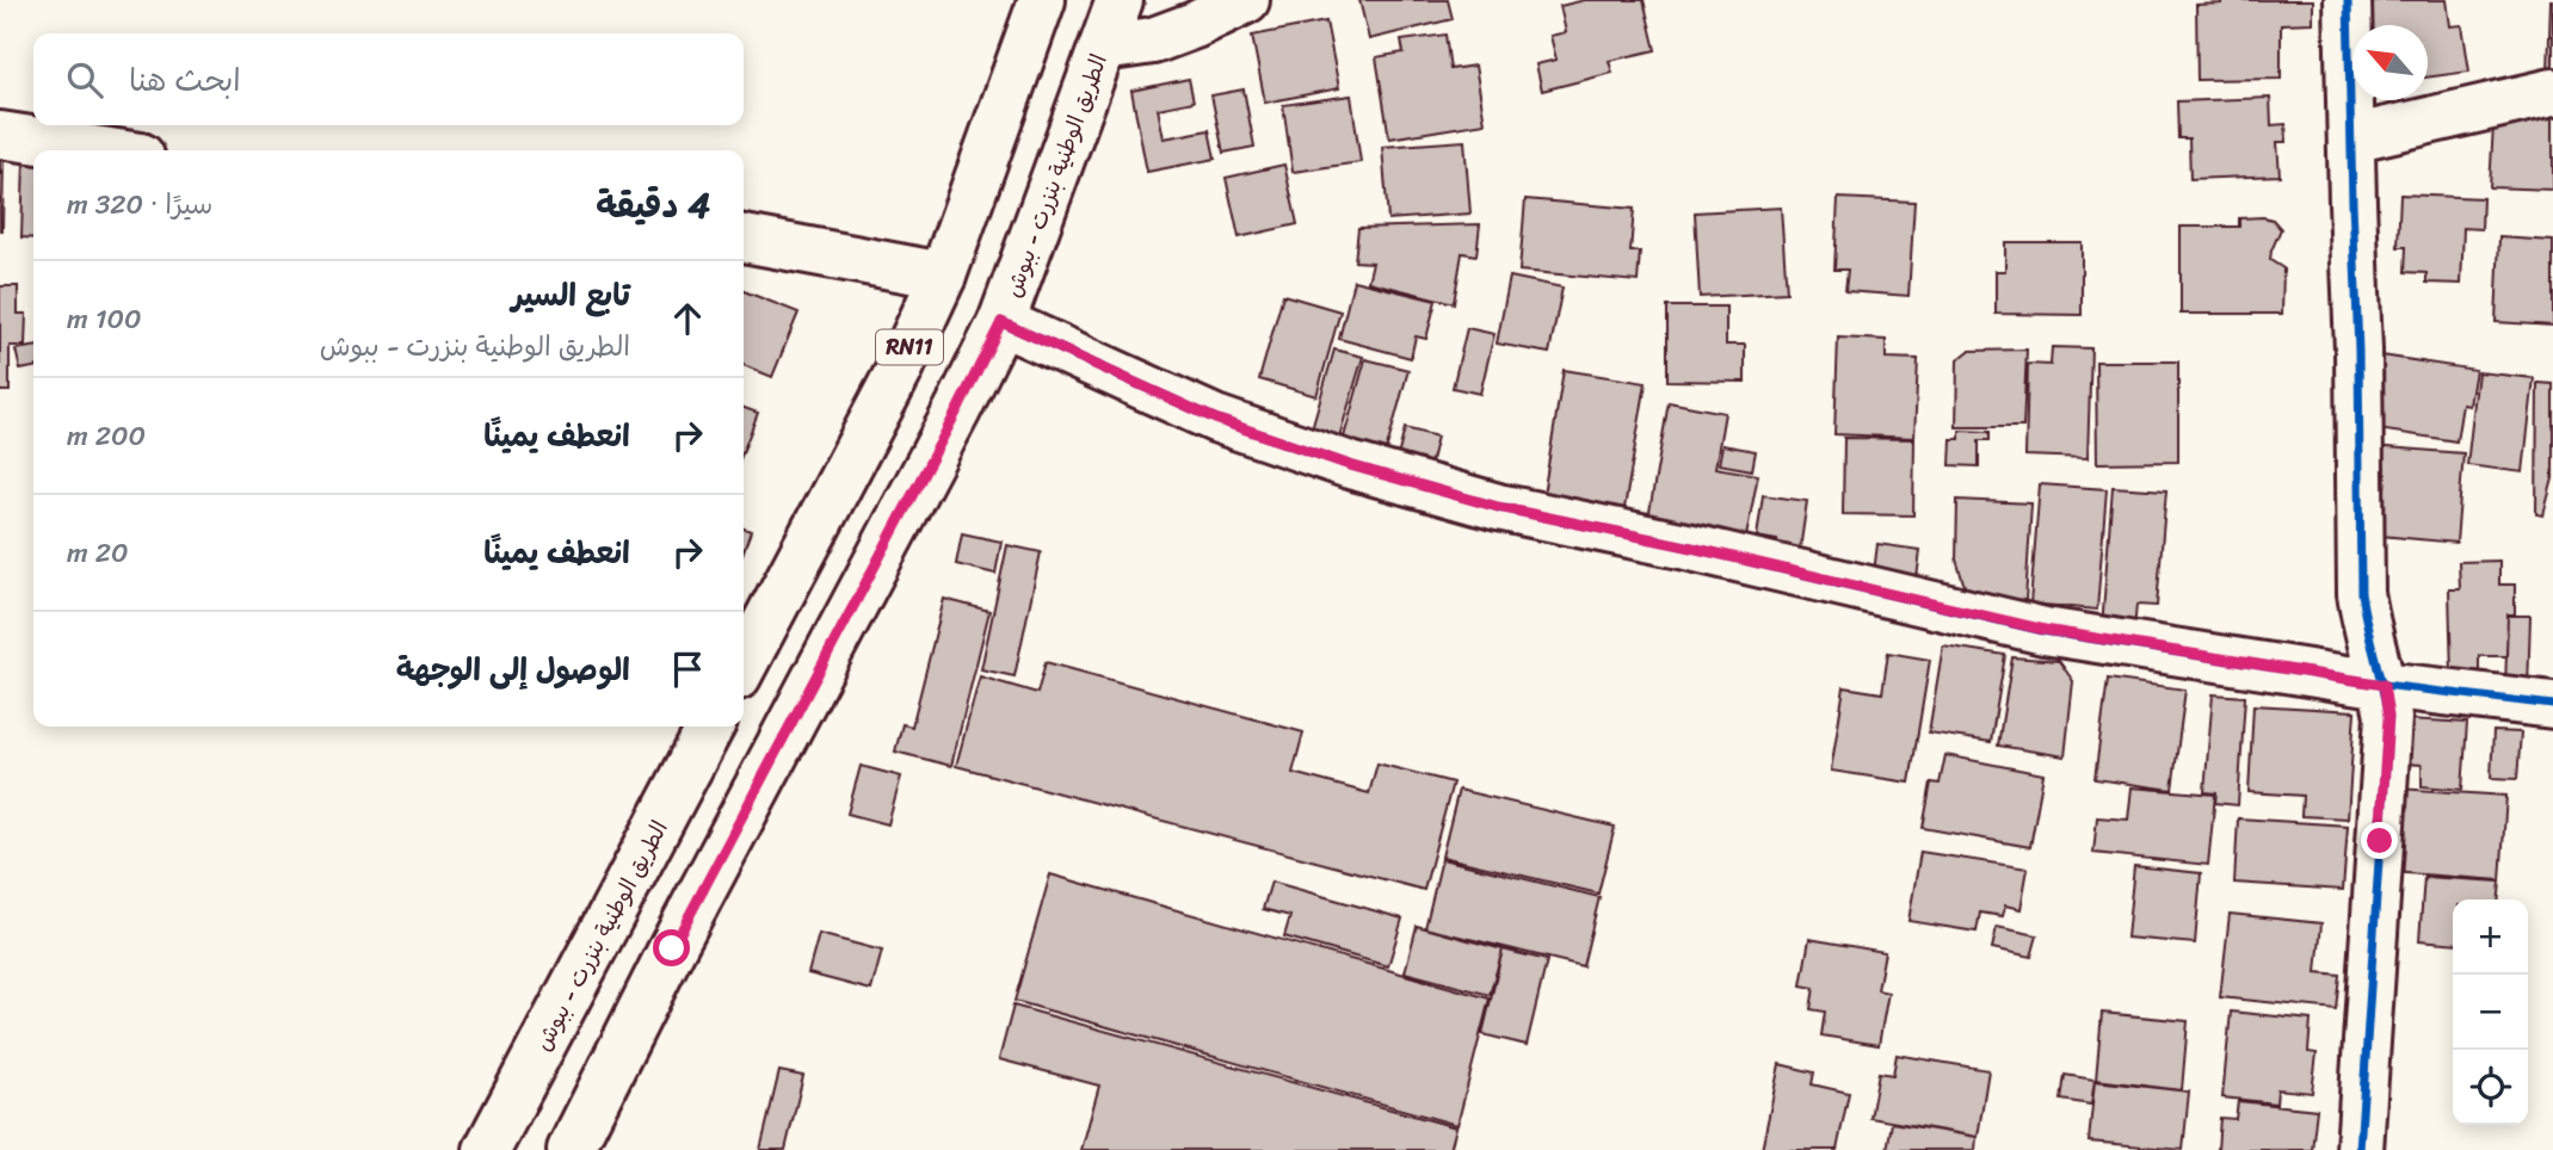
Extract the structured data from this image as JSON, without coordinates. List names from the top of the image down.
{
  "streets": {
    "street": ["الطريق الوطنية بنزرت - ببوش", "RN11"]
  },
  "north": "top left",
  "page": {
    "search": "ابحث هنا",
    "heading": ["4 دقيقة", "سيرًا · 320 m"],
    "list": [
      ["تابع السير", "الطريق الوطنية بنزرت - ببوش", "100 m"],
      ["انعطف يمينًا", "200 m"],
      ["انعطف يمينًا", "20 m"],
      "الوصول إلى الوجهة"
    ],
    "map_buttons": ["+", "−"]
  }
}
